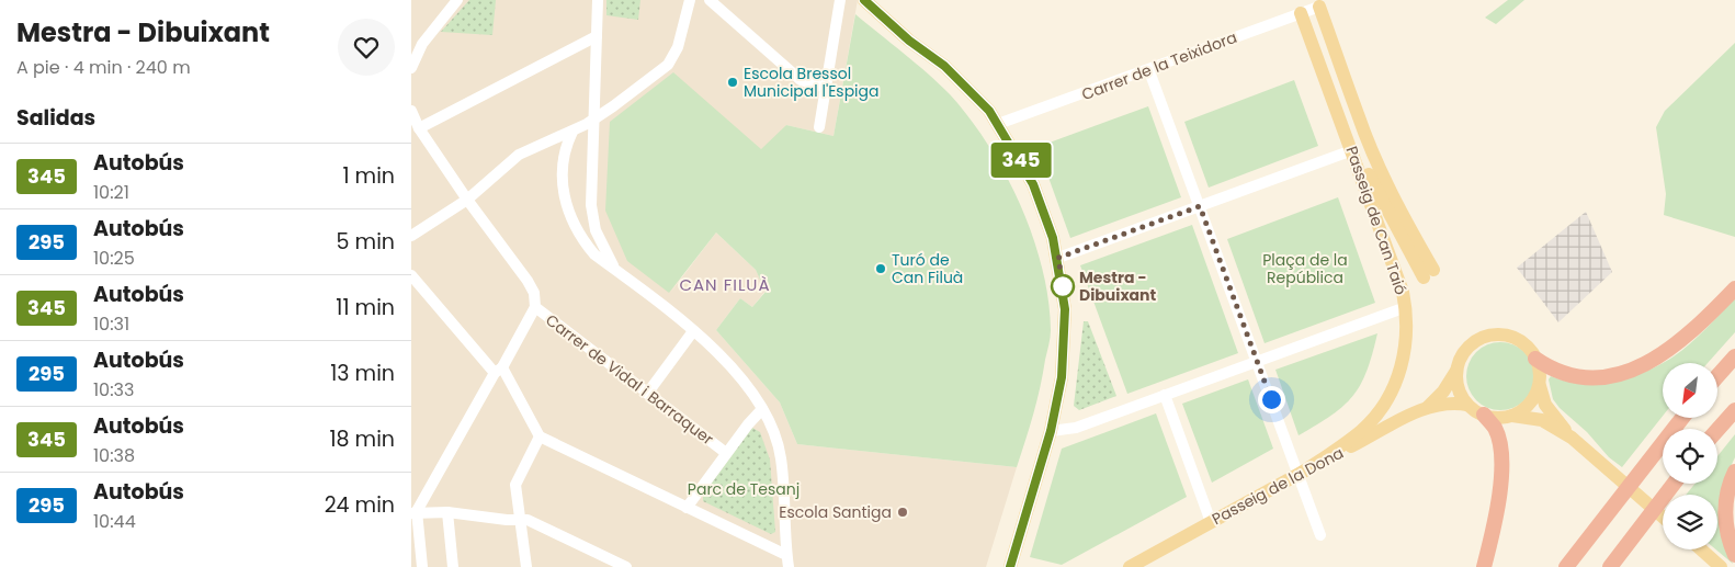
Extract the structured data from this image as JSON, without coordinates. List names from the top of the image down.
{
  "streets": {
    "main road": ["Passeig de Can Taió", "Passeig de la Dona"],
    "street": ["Carrer de la Teixidora", "Carrer de Vidal i Barraquer"]
  },
  "crossings": [
    ["Carrer de la Teixidora", "Passeig de Can Taió"],
    ["Passeig de Can Taió", "Passeig de la Dona"]
  ],
  "districts": ["CAN FILUÀ"],
  "parks": ["Plaça de la República", "Parc de Tesanj"],
  "places": [
    "Escola Bressol Municipal l'Espiga",
    "Turó de Can Filuà",
    "Mestra - Dibuixant",
    "Escola Santiga"
  ],
  "lines": ["bus line 345"],
  "north": "bottom left",
  "page": {
    "heading": [
      ["Mestra - Dibuixant", "A pie · 4 min · 240 m"],
      "Salidas"
    ],
    "on_map": "345",
    "list": [
      {
        "mark": "345",
        "name": "Autobús",
        "note": "10:21",
        "value": "1 min"
      },
      {
        "mark": "295",
        "name": "Autobús",
        "note": "10:25",
        "value": "5 min"
      },
      {
        "mark": "345",
        "name": "Autobús",
        "note": "10:31",
        "value": "11 min"
      },
      {
        "mark": "295",
        "name": "Autobús",
        "note": "10:33",
        "value": "13 min"
      },
      {
        "mark": "345",
        "name": "Autobús",
        "note": "10:38",
        "value": "18 min"
      },
      {
        "mark": "295",
        "name": "Autobús",
        "note": "10:44",
        "value": "24 min"
      }
    ]
  }
}
